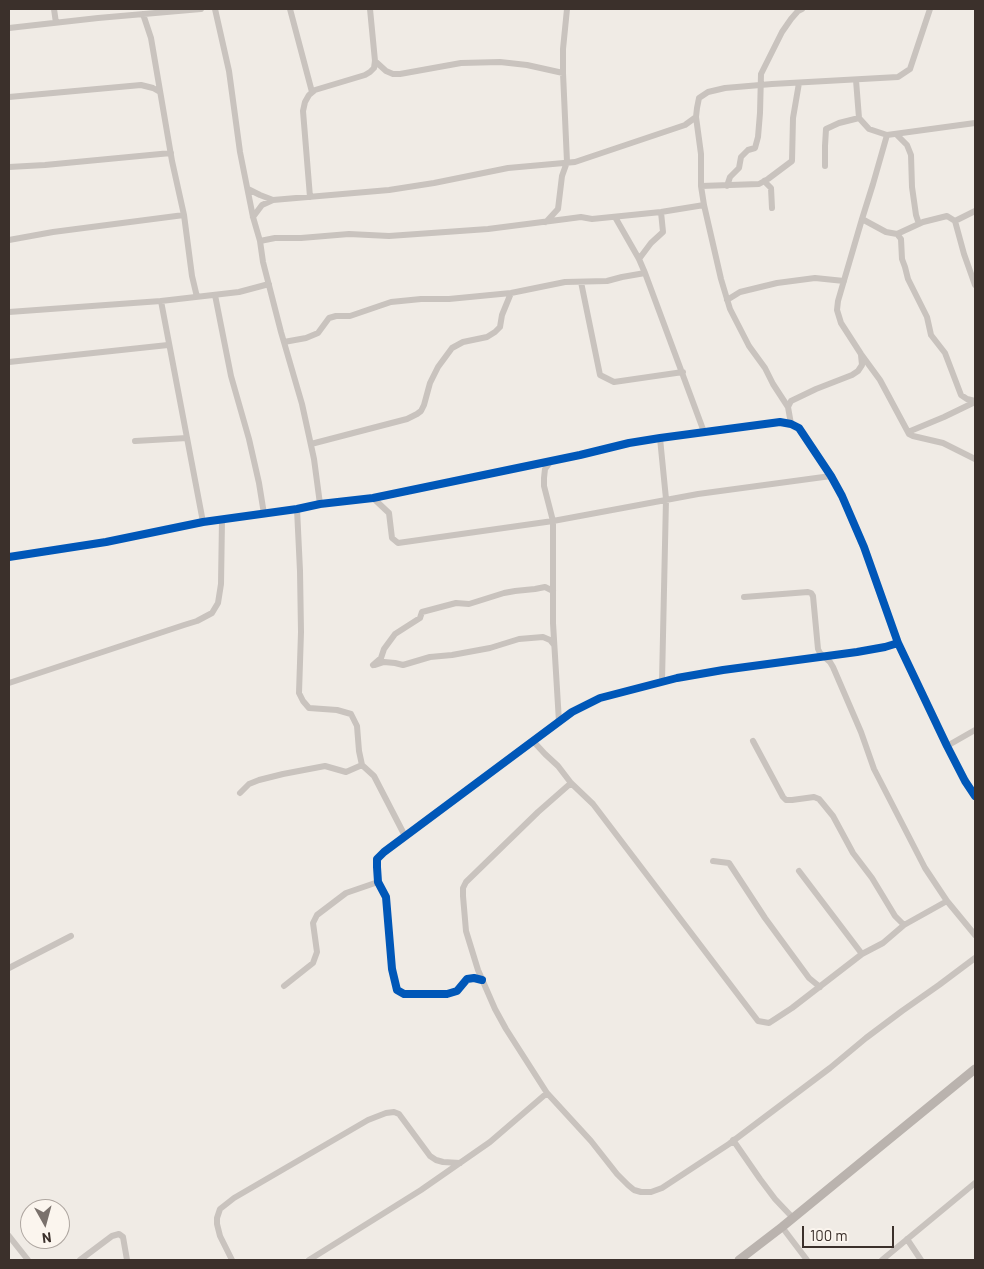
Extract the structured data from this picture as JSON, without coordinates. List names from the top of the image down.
{
  "scale_bar": "100 m",
  "north": "bottom"
}
